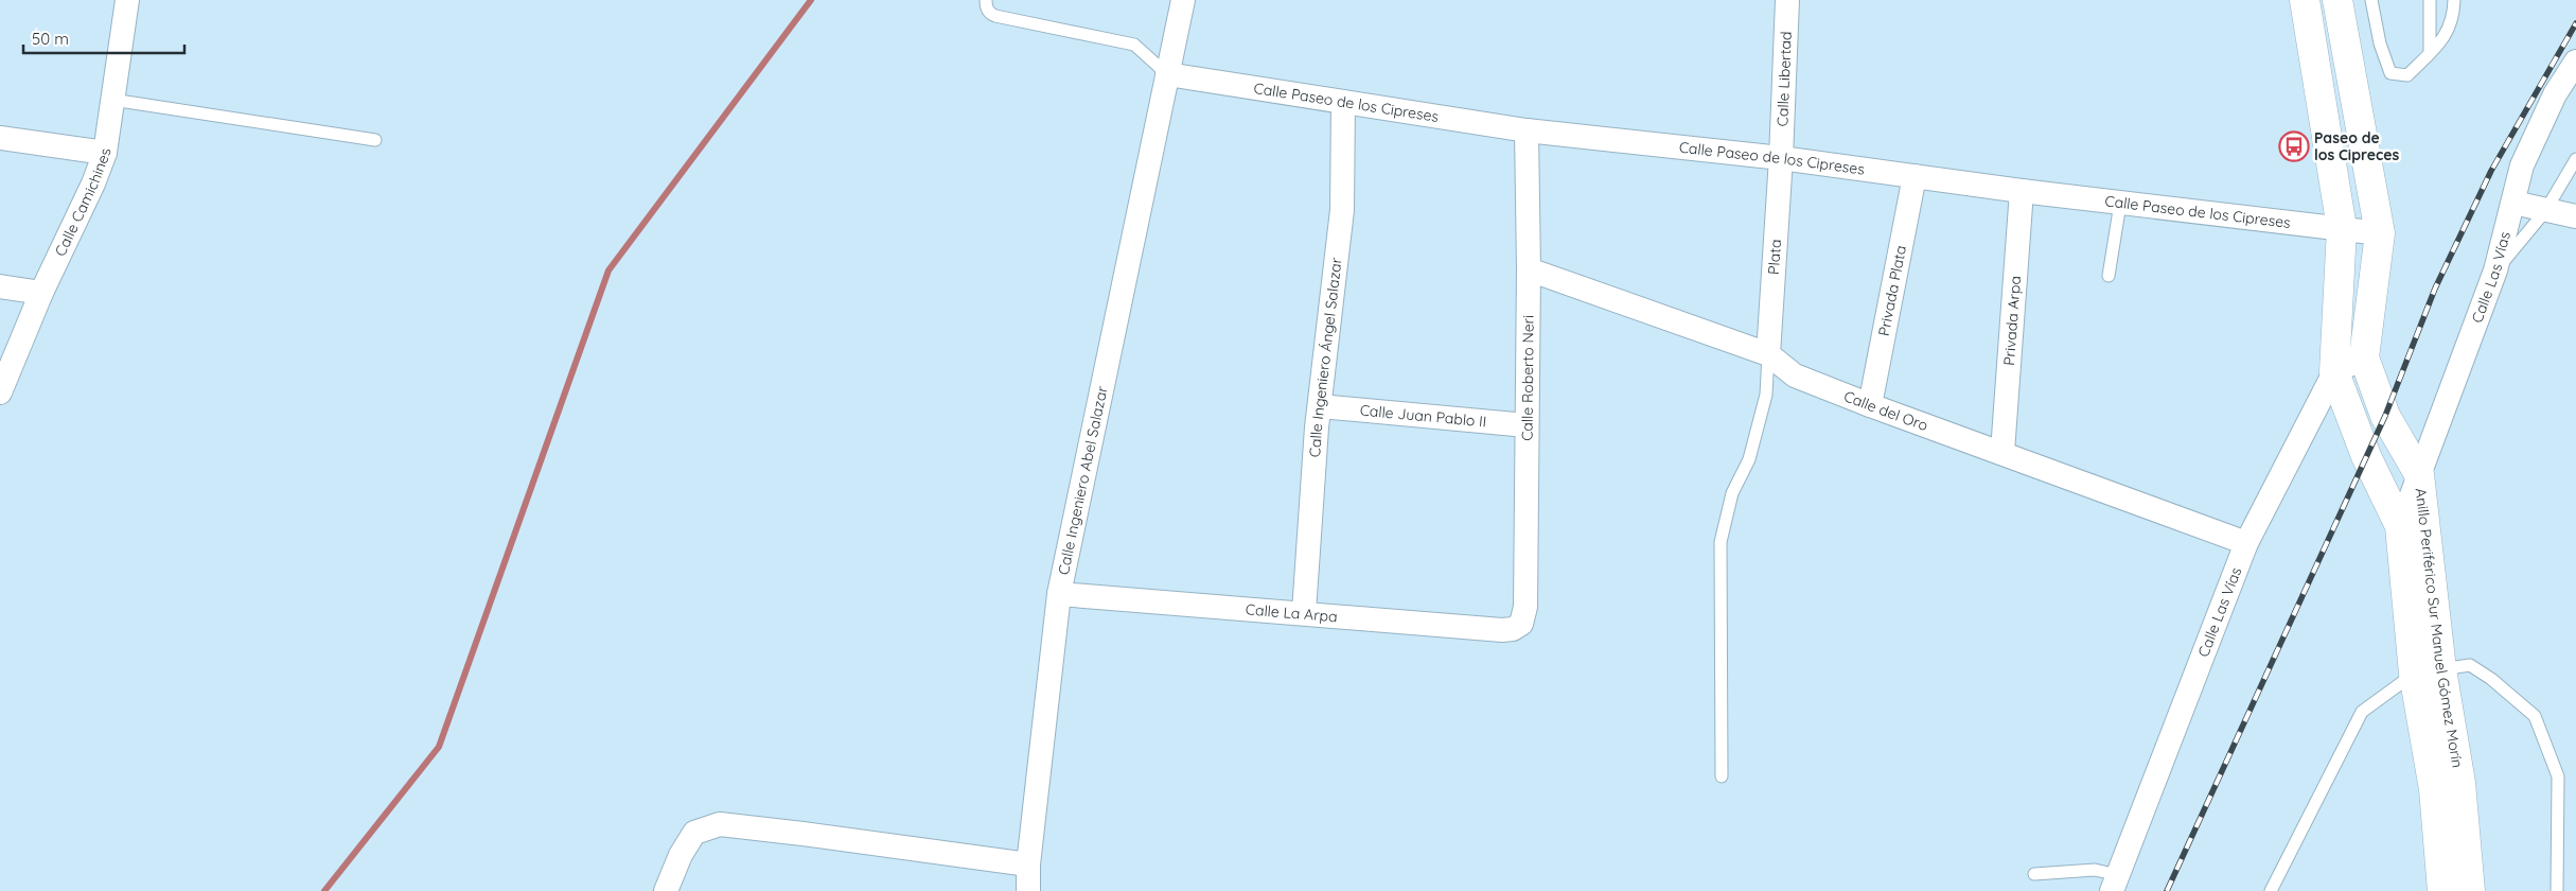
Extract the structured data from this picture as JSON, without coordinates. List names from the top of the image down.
{
  "streets": {
    "street": [
      "Calle Libertad",
      "Calle Paseo de los Cipreses",
      "Calle Camichines",
      "Plata",
      "Calle Las Vías",
      "Privada Plata",
      "Privada Arpa",
      "Calle Ingeniero Ángel Salazar",
      "Calle Roberto Neri",
      "Calle del Oro",
      "Calle Juan Pablo II",
      "Calle Ingeniero Abel Salazar",
      "Calle La Arpa",
      "Anillo Periférico Sur Manuel Gómez Morín"
    ]
  },
  "crossings": [
    ["Calle Libertad", "Calle Paseo de los Cipreses"],
    ["Calle Libertad", "Plata"],
    ["Calle Paseo de los Cipreses", "Plata"],
    ["Calle Paseo de los Cipreses", "Privada Plata"],
    ["Calle Paseo de los Cipreses", "Privada Arpa"],
    ["Calle Paseo de los Cipreses", "Calle Ingeniero Ángel Salazar"],
    ["Calle Paseo de los Cipreses", "Calle Roberto Neri"],
    ["Calle Paseo de los Cipreses", "Calle Ingeniero Abel Salazar"],
    ["Calle Paseo de los Cipreses", "Anillo Periférico Sur Manuel Gómez Morín"],
    ["Plata", "Calle del Oro"],
    ["Calle Las Vías", "Calle del Oro"],
    ["Calle Las Vías", "Anillo Periférico Sur Manuel Gómez Morín"],
    ["Privada Plata", "Calle del Oro"],
    ["Privada Arpa", "Calle del Oro"],
    ["Calle Ingeniero Ángel Salazar", "Calle Juan Pablo II"],
    ["Calle Ingeniero Ángel Salazar", "Calle La Arpa"],
    ["Calle Roberto Neri", "Calle del Oro"],
    ["Calle Roberto Neri", "Calle Juan Pablo II"],
    ["Calle Roberto Neri", "Calle La Arpa"],
    ["Calle Ingeniero Abel Salazar", "Calle La Arpa"]
  ],
  "places": {
    "bus stop": ["Paseo de los Cipreces"]
  },
  "scale_bar": "50 m"
}
